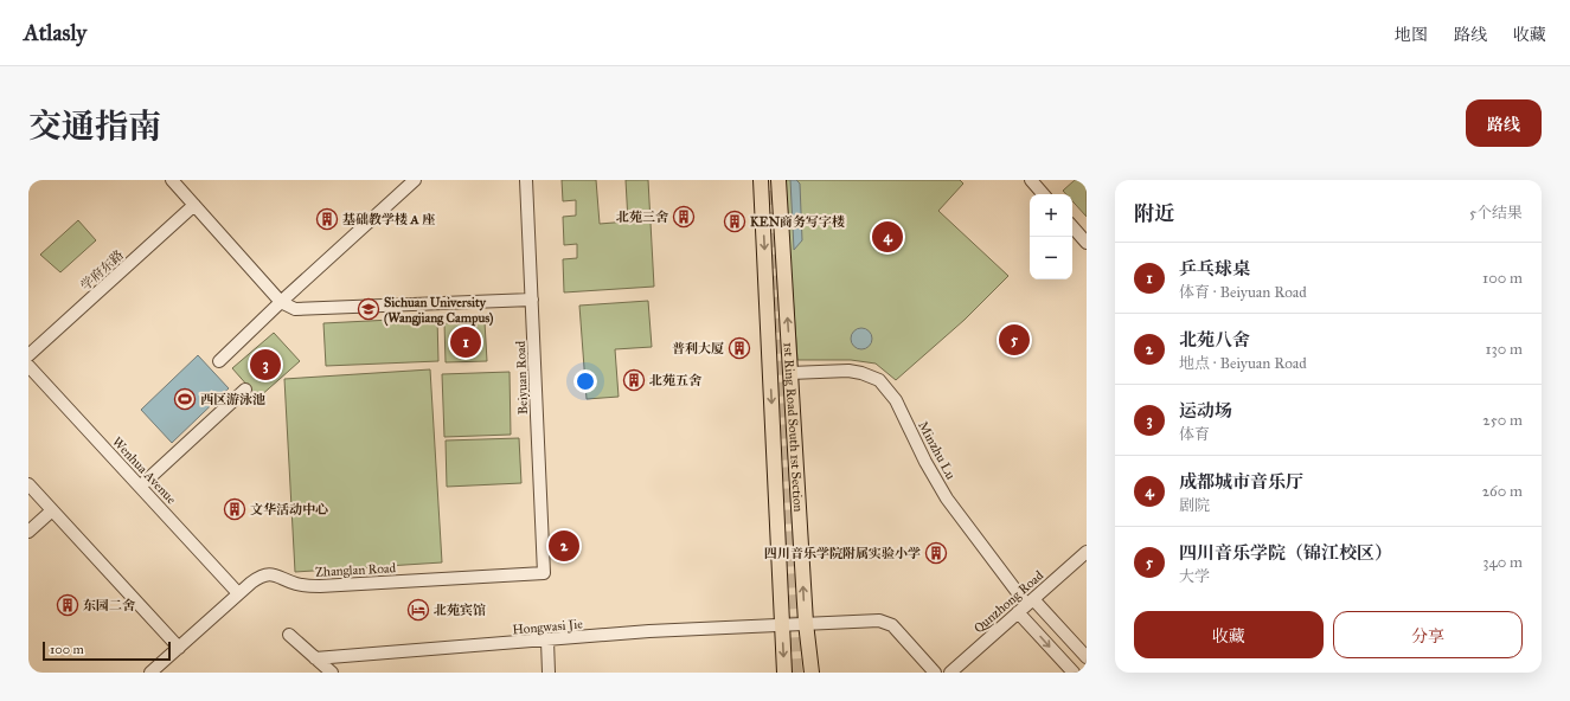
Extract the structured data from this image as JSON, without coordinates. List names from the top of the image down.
{
  "streets": {
    "main road": ["1st Ring Road South 1st Section"],
    "street": [
      "学府东路",
      "Beiyuan Road",
      "Minzhu Lu",
      "Wenhua Avenue",
      "Zhanglan Road",
      "Qunzhong Road",
      "Hongwasi Jie"
    ]
  },
  "crossings": [
    ["Beiyuan Road", "Zhanglan Road"],
    ["1st Ring Road South 1st Section", "Minzhu Lu"],
    ["1st Ring Road South 1st Section", "Hongwasi Jie"],
    ["Minzhu Lu", "Qunzhong Road"],
    ["Wenhua Avenue", "Zhanglan Road"]
  ],
  "places": {
    "building": [
      "北苑三舍",
      "基础教学楼 A 座",
      "KEN商务写字楼",
      "普利大厦",
      "北苑五舍",
      "文华活动中心",
      "四川音乐学院附属实验小学",
      "东园二舍"
    ],
    "school or university": ["Sichuan University (Wangjiang Campus)"],
    "sports": ["西区游泳池"],
    "hotel": ["北苑宾馆"]
  },
  "scale_bar": "100 m",
  "page": {
    "header": "Atlasly",
    "nav": ["地图", "路线", "收藏"],
    "title": "交通指南",
    "buttons": [
      "路线",
      ["收藏", "分享"]
    ],
    "heading": ["附近", "5个结果"],
    "map_buttons": ["+", "−"],
    "pins": [
      "4",
      "5",
      "1",
      "3",
      "2"
    ],
    "list": [
      {
        "mark": "1",
        "name": "乒乓球桌",
        "note": "体育 · Beiyuan Road",
        "value": "100 m"
      },
      {
        "mark": "2",
        "name": "北苑八舍",
        "note": "地点 · Beiyuan Road",
        "value": "130 m"
      },
      {
        "mark": "3",
        "name": "运动场",
        "note": "体育",
        "value": "250 m"
      },
      {
        "mark": "4",
        "name": "成都城市音乐厅",
        "note": "剧院",
        "value": "260 m"
      },
      {
        "mark": "5",
        "name": "四川音乐学院（锦江校区）",
        "note": "大学",
        "value": "340 m"
      }
    ],
    "scale": "100 m"
  }
}
